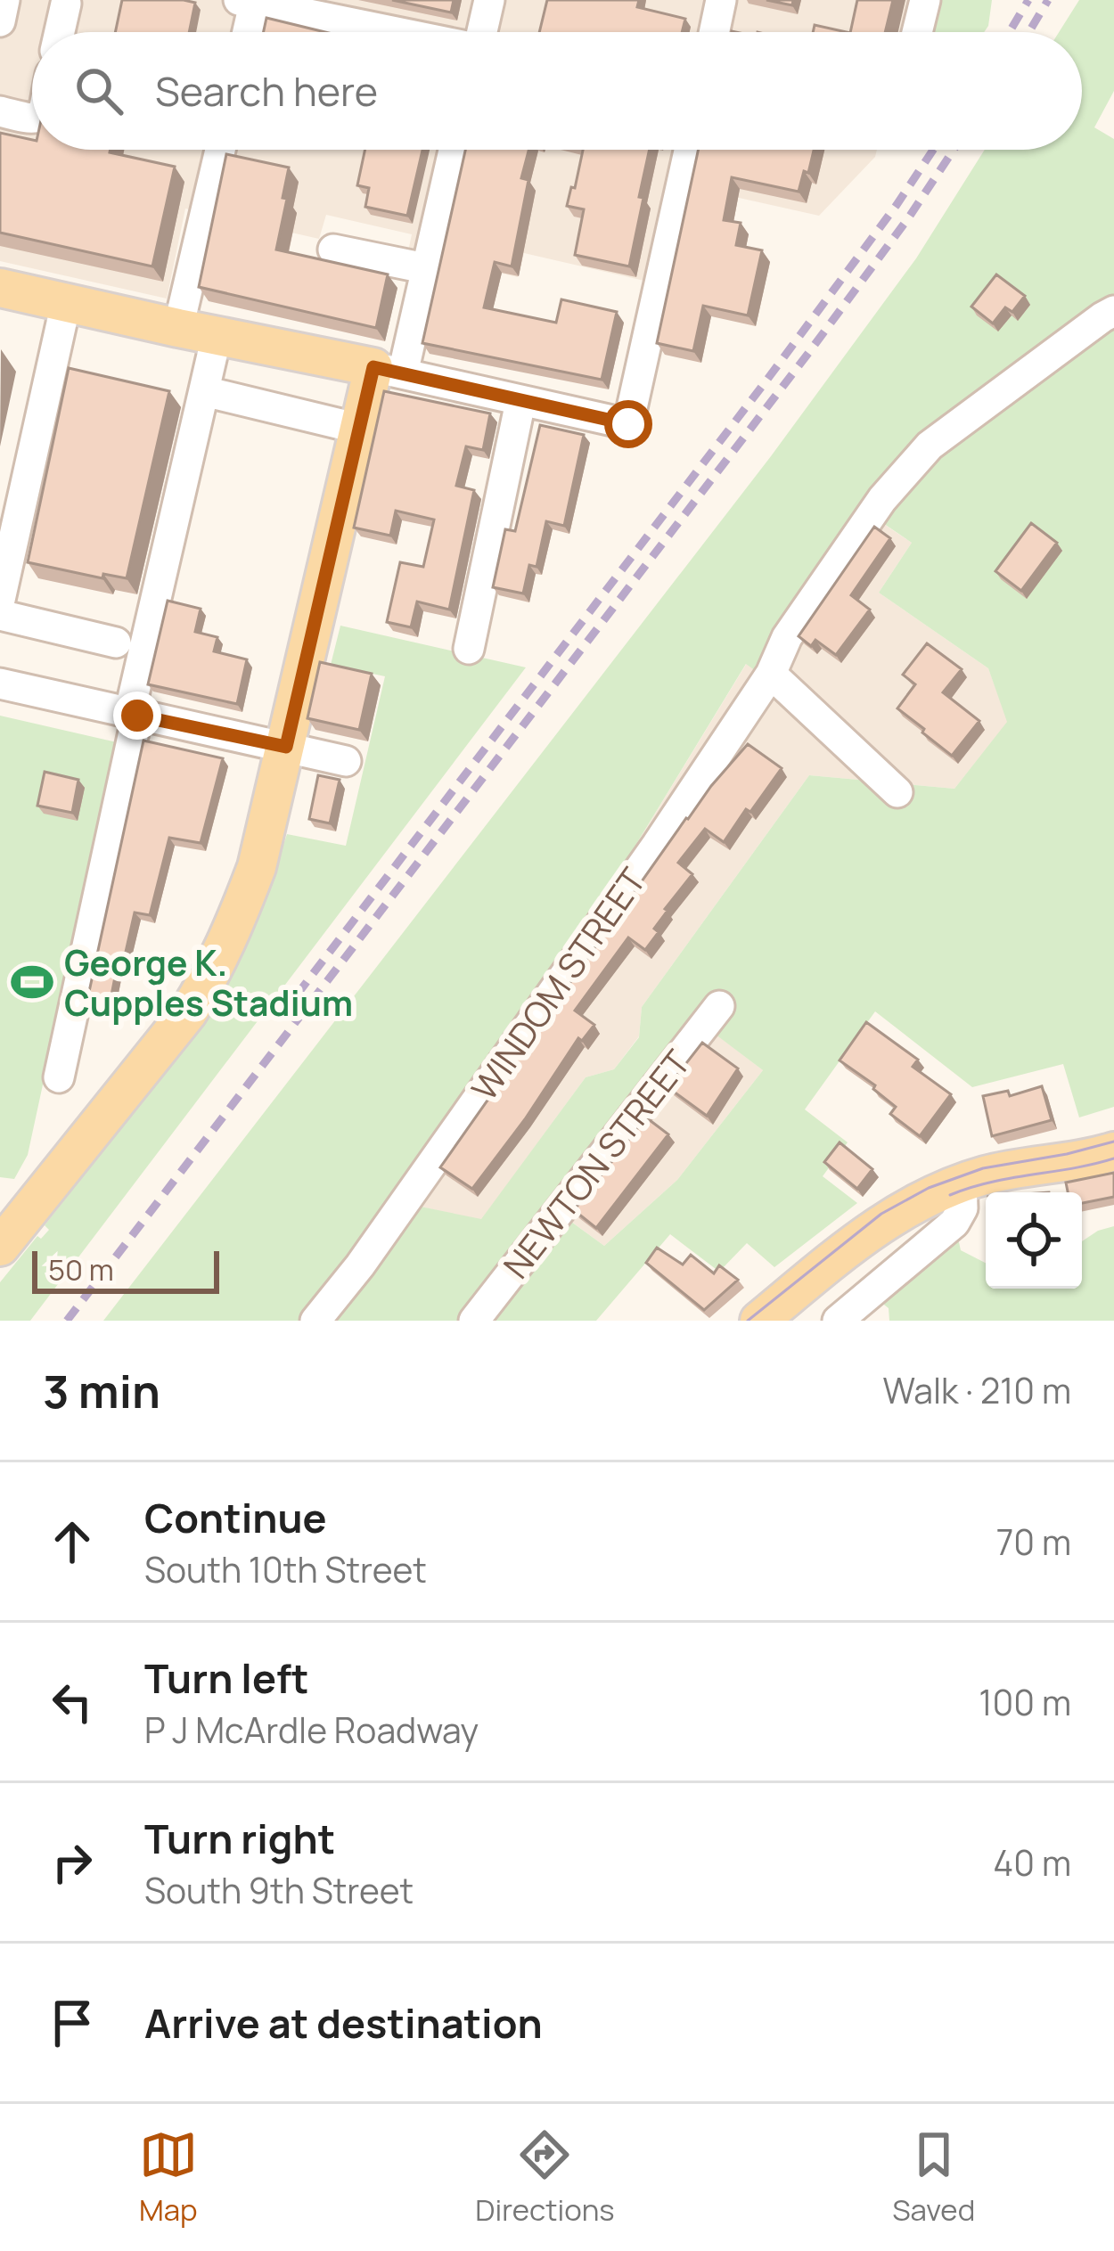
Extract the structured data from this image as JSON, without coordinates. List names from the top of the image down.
{
  "streets": {
    "street": ["WINDOM STREET", "NEWTON STREET"]
  },
  "places": {
    "sports": ["George K. Cupples Stadium"]
  },
  "scale_bar": "50 m",
  "page": {
    "search": "Search here",
    "scale": "50 m",
    "heading": ["3 min", "Walk · 210 m"],
    "list": [
      ["Continue", "South 10th Street", "70 m"],
      ["Turn left", "P J McArdle Roadway", "100 m"],
      ["Turn right", "South 9th Street", "40 m"],
      "Arrive at destination"
    ],
    "nav": ["Map", "Directions", "Saved"]
  }
}
